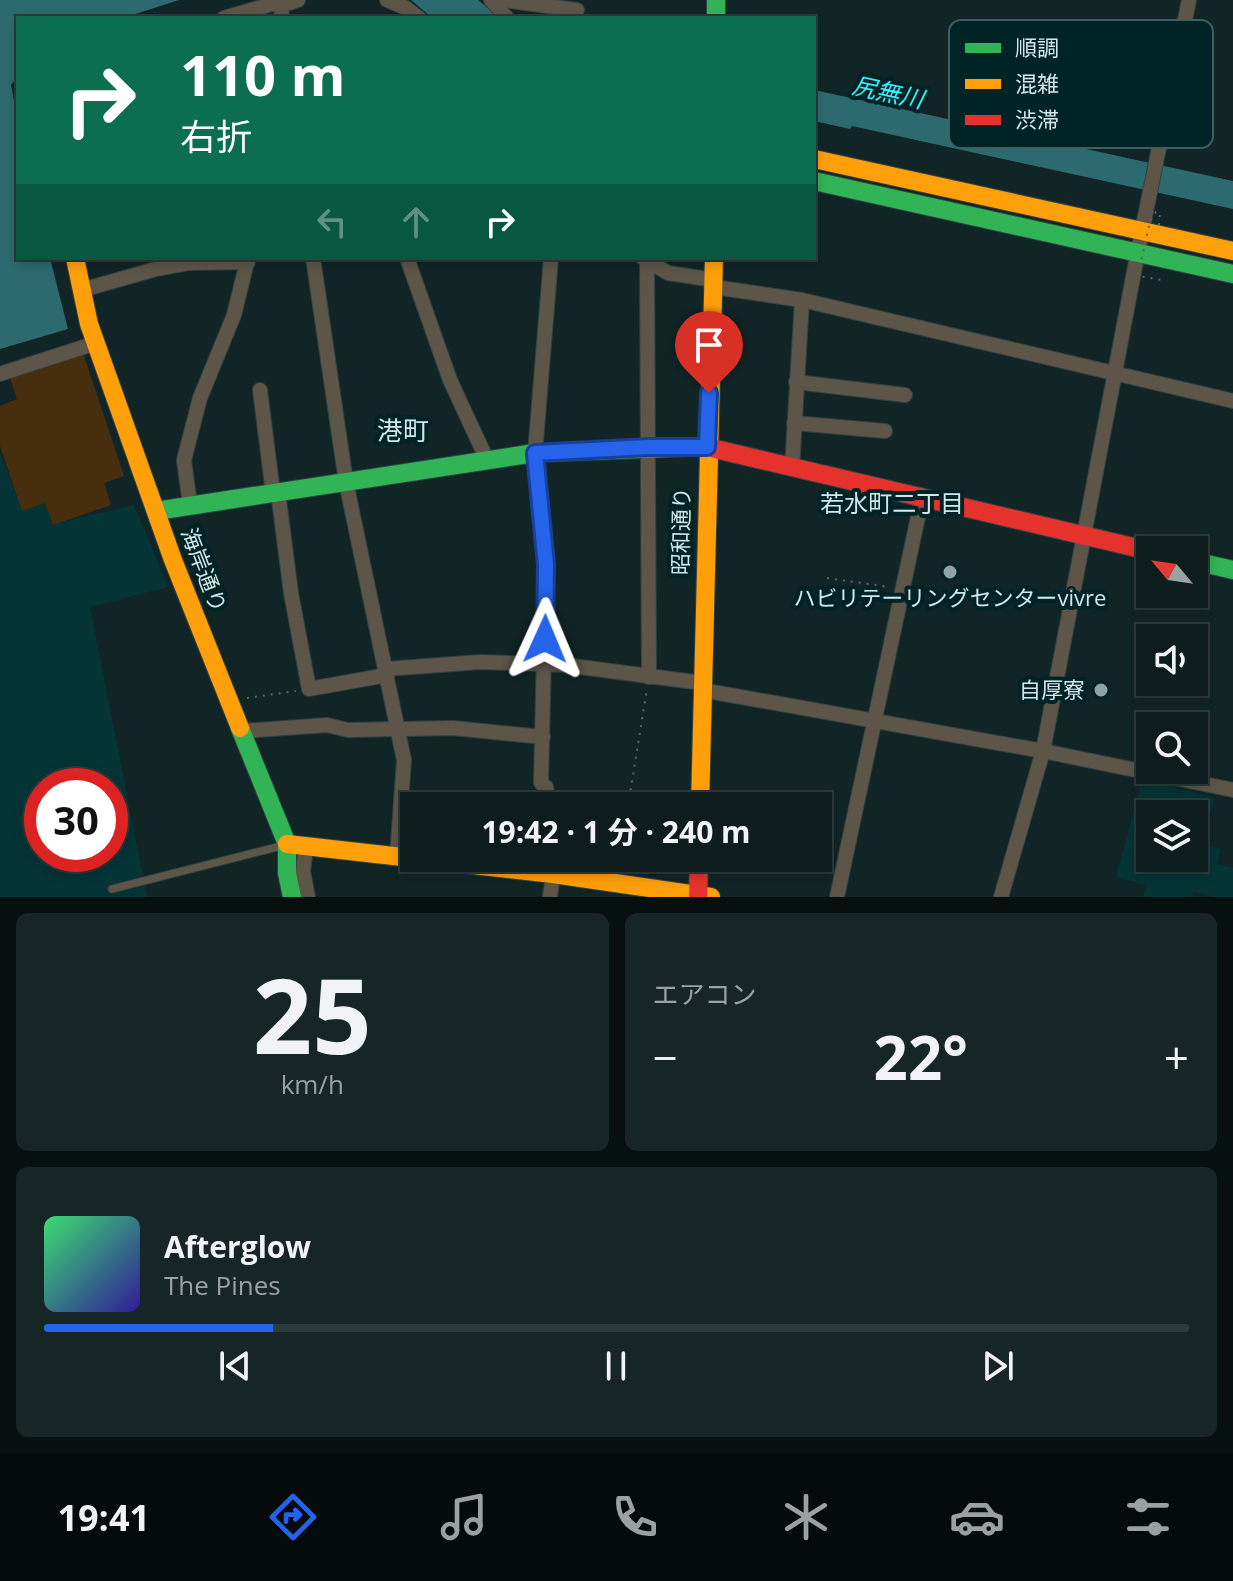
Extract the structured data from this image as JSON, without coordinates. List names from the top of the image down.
{
  "streets": {
    "street": ["昭和通り", "海岸通り"]
  },
  "districts": ["港町", "若水町二丁目"],
  "water": ["尻無川"],
  "places": ["ハビリテーリングセンターvivre", "自厚寮"],
  "legend": ["順調", "混雑", "渋滞"],
  "north": "top left",
  "page": {
    "turn": ["110 m", "右折"],
    "limit": "30",
    "trip": "19:42 · 1 分 · 240 m",
    "tile": [
      ["25", "km/h"],
      "エアコン"
    ],
    "heat": ["−", "22°", "+"],
    "song": ["Afterglow", "The Pines"],
    "tabs": "19:41"
  }
}
